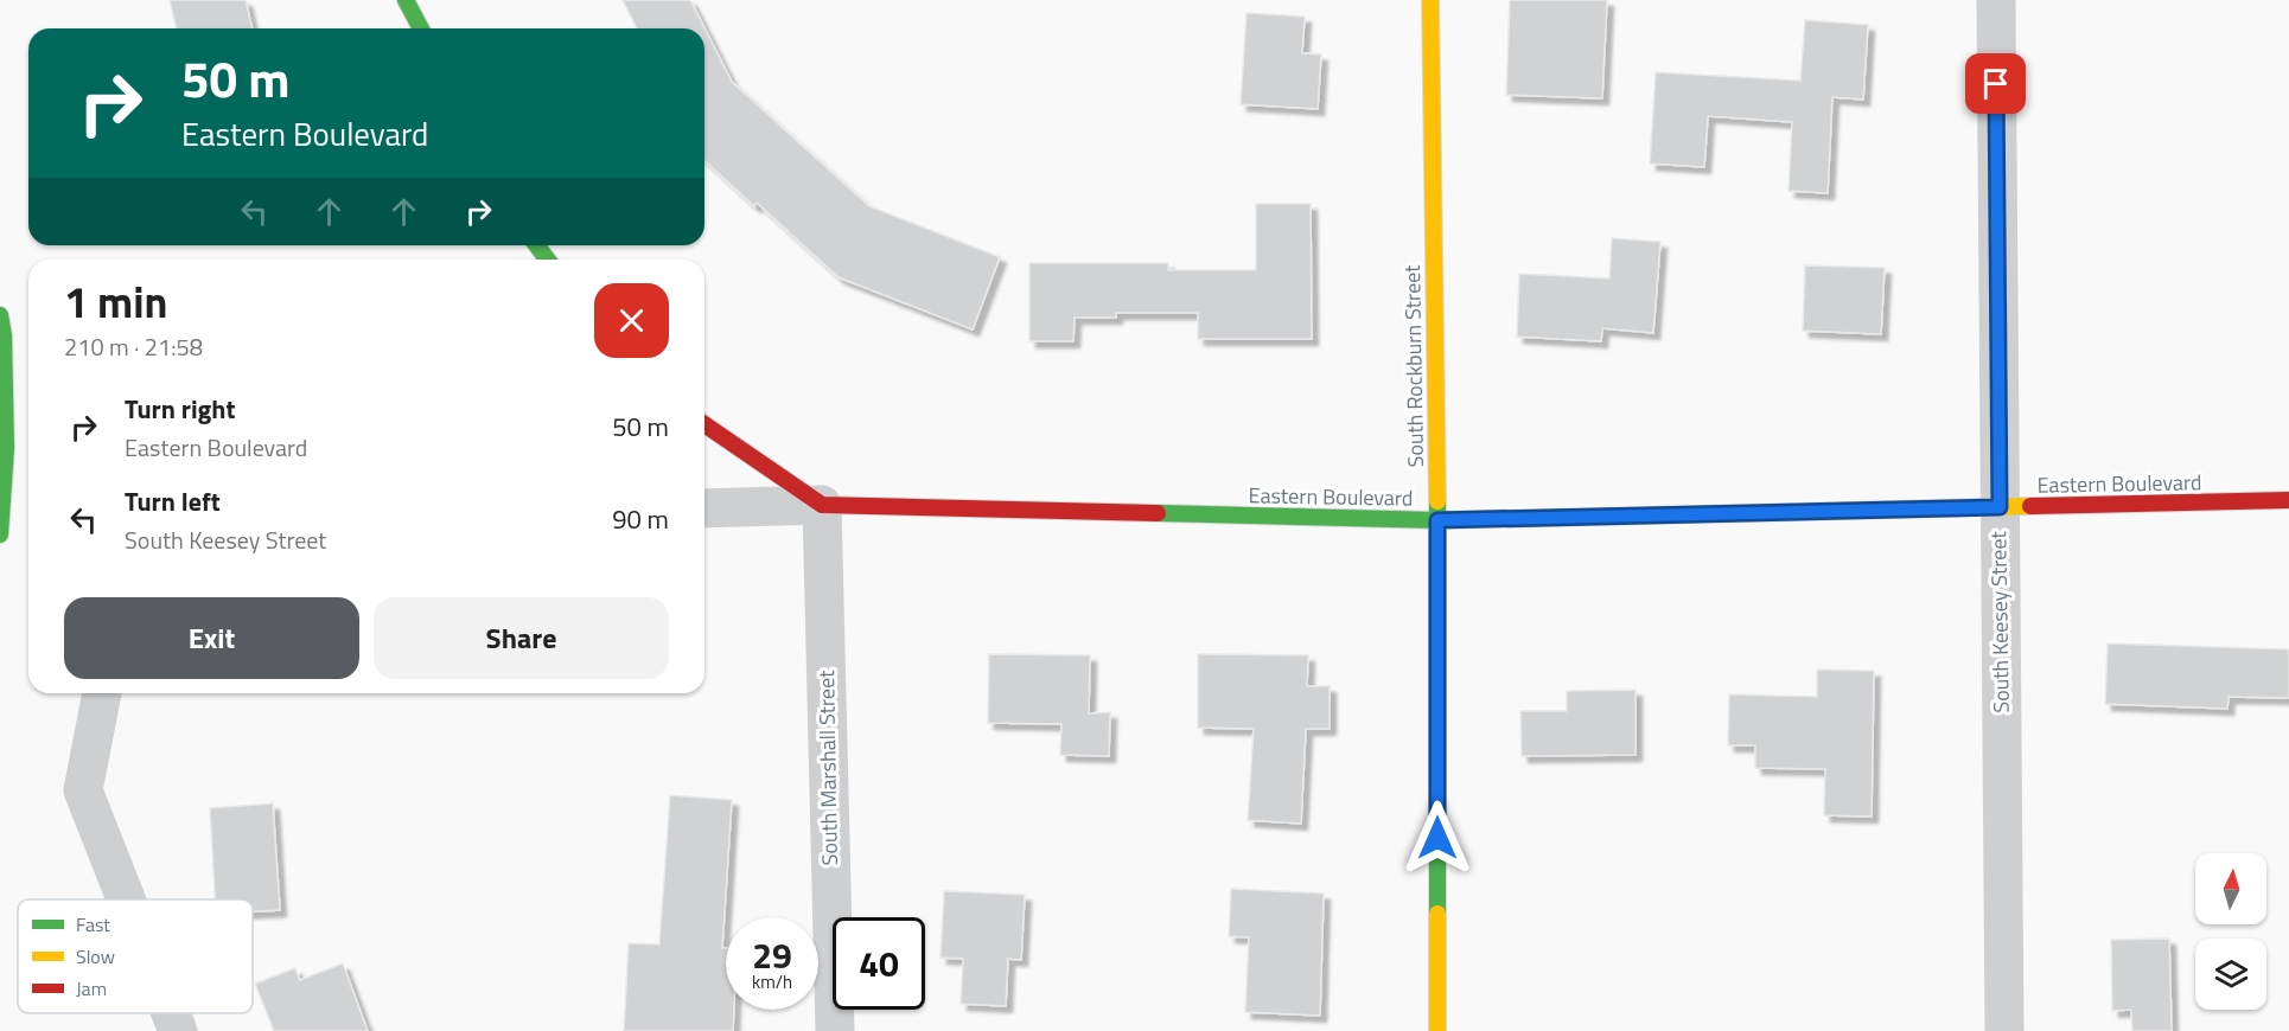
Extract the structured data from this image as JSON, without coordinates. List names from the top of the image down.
{
  "streets": {
    "main road": ["South Rockburn Street", "Eastern Boulevard"],
    "street": ["South Keesey Street", "South Marshall Street"]
  },
  "crossings": [
    ["South Rockburn Street", "Eastern Boulevard"],
    ["Eastern Boulevard", "South Keesey Street"],
    ["Eastern Boulevard", "South Marshall Street"]
  ],
  "legend": ["Fast", "Slow", "Jam"],
  "north": "top",
  "page": {
    "turn": ["50 m", "Eastern Boulevard"],
    "heading": ["1 min", "210 m · 21:58"],
    "list": [
      {
        "name": "Turn right",
        "note": "Eastern Boulevard",
        "value": "50 m"
      },
      {
        "name": "Turn left",
        "note": "South Keesey Street",
        "value": "90 m"
      }
    ],
    "buttons": ["Exit", "Share"],
    "speed": "29 km/h",
    "limit": "40"
  }
}
